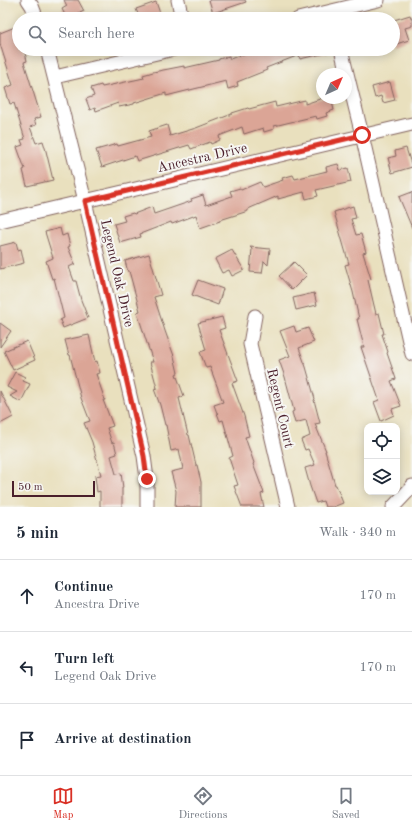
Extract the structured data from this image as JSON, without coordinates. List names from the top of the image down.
{
  "streets": {
    "street": ["Ancestra Drive", "Legend Oak Drive", "Regent Court"]
  },
  "crossings": [
    ["Ancestra Drive", "Legend Oak Drive"]
  ],
  "scale_bar": "50 m",
  "north": "top right",
  "page": {
    "search": "Search here",
    "scale": "50 m",
    "heading": ["5 min", "Walk · 340 m"],
    "list": [
      ["Continue", "Ancestra Drive", "170 m"],
      ["Turn left", "Legend Oak Drive", "170 m"],
      "Arrive at destination"
    ],
    "nav": ["Map", "Directions", "Saved"]
  }
}
